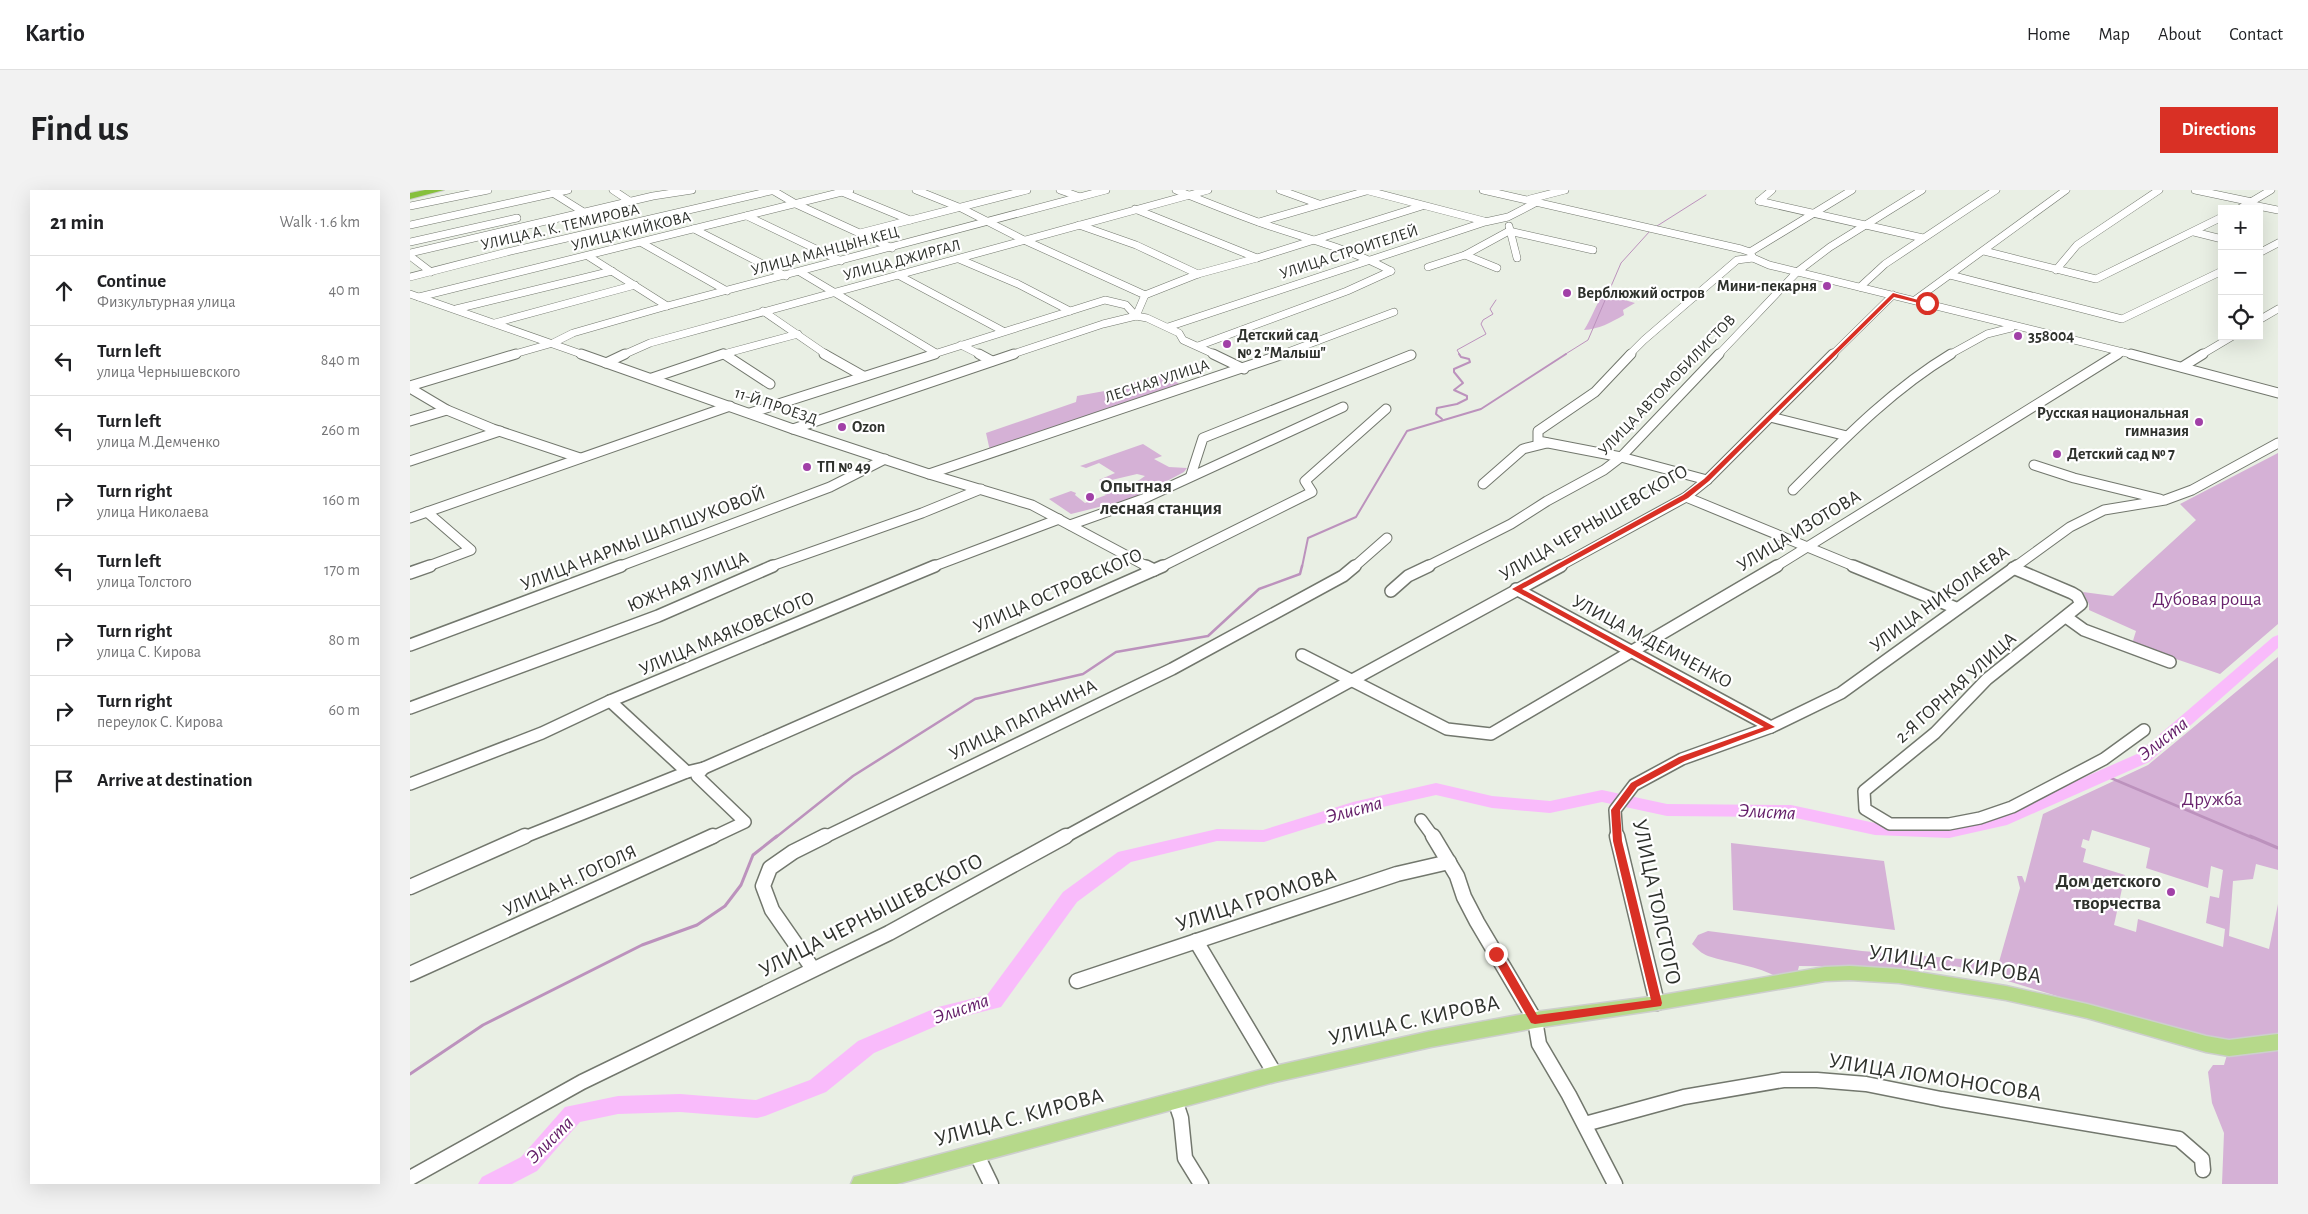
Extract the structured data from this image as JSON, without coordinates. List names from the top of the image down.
{
  "streets": {
    "main road": ["УЛИЦА С. КИРОВА"],
    "street": [
      "УЛИЦА А. К. ТЕМИРОВА",
      "УЛИЦА КИЙКОВА",
      "УЛИЦА МАНЦЫН КЕЦ",
      "УЛИЦА СТРОИТЕЛЕЙ",
      "УЛИЦА ДЖИРГАЛ",
      "ЛЕСНАЯ УЛИЦА",
      "УЛИЦА АВТОМОБИЛИСТОВ",
      "11-Й ПРОЕЗД",
      "УЛИЦА ЧЕРНЫШЕВСКОГО",
      "УЛИЦА ИЗОТОВА",
      "УЛИЦА НАРМЫ ШАПШУКОВОЙ",
      "ЮЖНАЯ УЛИЦА",
      "УЛИЦА ОСТРОВСКОГО",
      "УЛИЦА НИКОЛАЕВА",
      "УЛИЦА МАЯКОВСКОГО",
      "УЛИЦА М.ДЕМЧЕНКО",
      "2-Я ГОРНАЯ УЛИЦА",
      "УЛИЦА ПАПАНИНА",
      "УЛИЦА Н. ГОГОЛЯ",
      "УЛИЦА ГРОМОВА",
      "УЛИЦА ТОЛСТОГО",
      "УЛИЦА ЛОМОНОСОВА"
    ]
  },
  "crossings": [
    ["УЛИЦА КИЙКОВА", "11-Й ПРОЕЗД"],
    ["УЛИЦА МАНЦЫН КЕЦ", "11-Й ПРОЕЗД"],
    ["УЛИЦА СТРОИТЕЛЕЙ", "ЛЕСНАЯ УЛИЦА"],
    ["УЛИЦА ДЖИРГАЛ", "11-Й ПРОЕЗД"],
    ["ЛЕСНАЯ УЛИЦА", "11-Й ПРОЕЗД"],
    ["11-Й ПРОЕЗД", "УЛИЦА НАРМЫ ШАПШУКОВОЙ"],
    ["11-Й ПРОЕЗД", "ЮЖНАЯ УЛИЦА"],
    ["11-Й ПРОЕЗД", "УЛИЦА ОСТРОВСКОГО"],
    ["11-Й ПРОЕЗД", "УЛИЦА МАЯКОВСКОГО"],
    ["УЛИЦА ЧЕРНЫШЕВСКОГО", "УЛИЦА ИЗОТОВА"],
    ["УЛИЦА ЧЕРНЫШЕВСКОГО", "УЛИЦА М.ДЕМЧЕНКО"],
    ["УЛИЦА ЧЕРНЫШЕВСКОГО", "УЛИЦА ПАПАНИНА"],
    ["УЛИЦА ИЗОТОВА", "УЛИЦА М.ДЕМЧЕНКО"],
    ["УЛИЦА ОСТРОВСКОГО", "УЛИЦА Н. ГОГОЛЯ"],
    ["УЛИЦА НИКОЛАЕВА", "УЛИЦА М.ДЕМЧЕНКО"],
    ["УЛИЦА НИКОЛАЕВА", "2-Я ГОРНАЯ УЛИЦА"],
    ["УЛИЦА НИКОЛАЕВА", "УЛИЦА ТОЛСТОГО"],
    ["УЛИЦА ТОЛСТОГО", "УЛИЦА С. КИРОВА"]
  ],
  "water": ["Элиста"],
  "parks": ["Дубовая роща", "Дружба"],
  "places": [
    "Мини-пекарня",
    "Верблюжий остров",
    "358004",
    "Детский сад № 2 \"Малыш\"",
    "Русская национальная гимназия",
    "Ozon",
    "Детский сад № 7",
    "ТП № 49",
    "Опытная лесная станция",
    "Дом детского творчества"
  ],
  "page": {
    "header": "Kartio",
    "nav": [
      "Home",
      "Map",
      "About",
      "Contact"
    ],
    "buttons": "Directions",
    "title": "Find us",
    "heading": ["21 min", "Walk · 1.6 km"],
    "map_buttons": ["+", "−"],
    "list": [
      ["Continue", "Физкультурная улица", "40 m"],
      ["Turn left", "улица Чернышевского", "840 m"],
      ["Turn left", "улица М.Демченко", "260 m"],
      ["Turn right", "улица Николаева", "160 m"],
      ["Turn left", "улица Толстого", "170 m"],
      ["Turn right", "улица С. Кирова", "80 m"],
      ["Turn right", "переулок С. Кирова", "60 m"],
      "Arrive at destination"
    ]
  }
}
